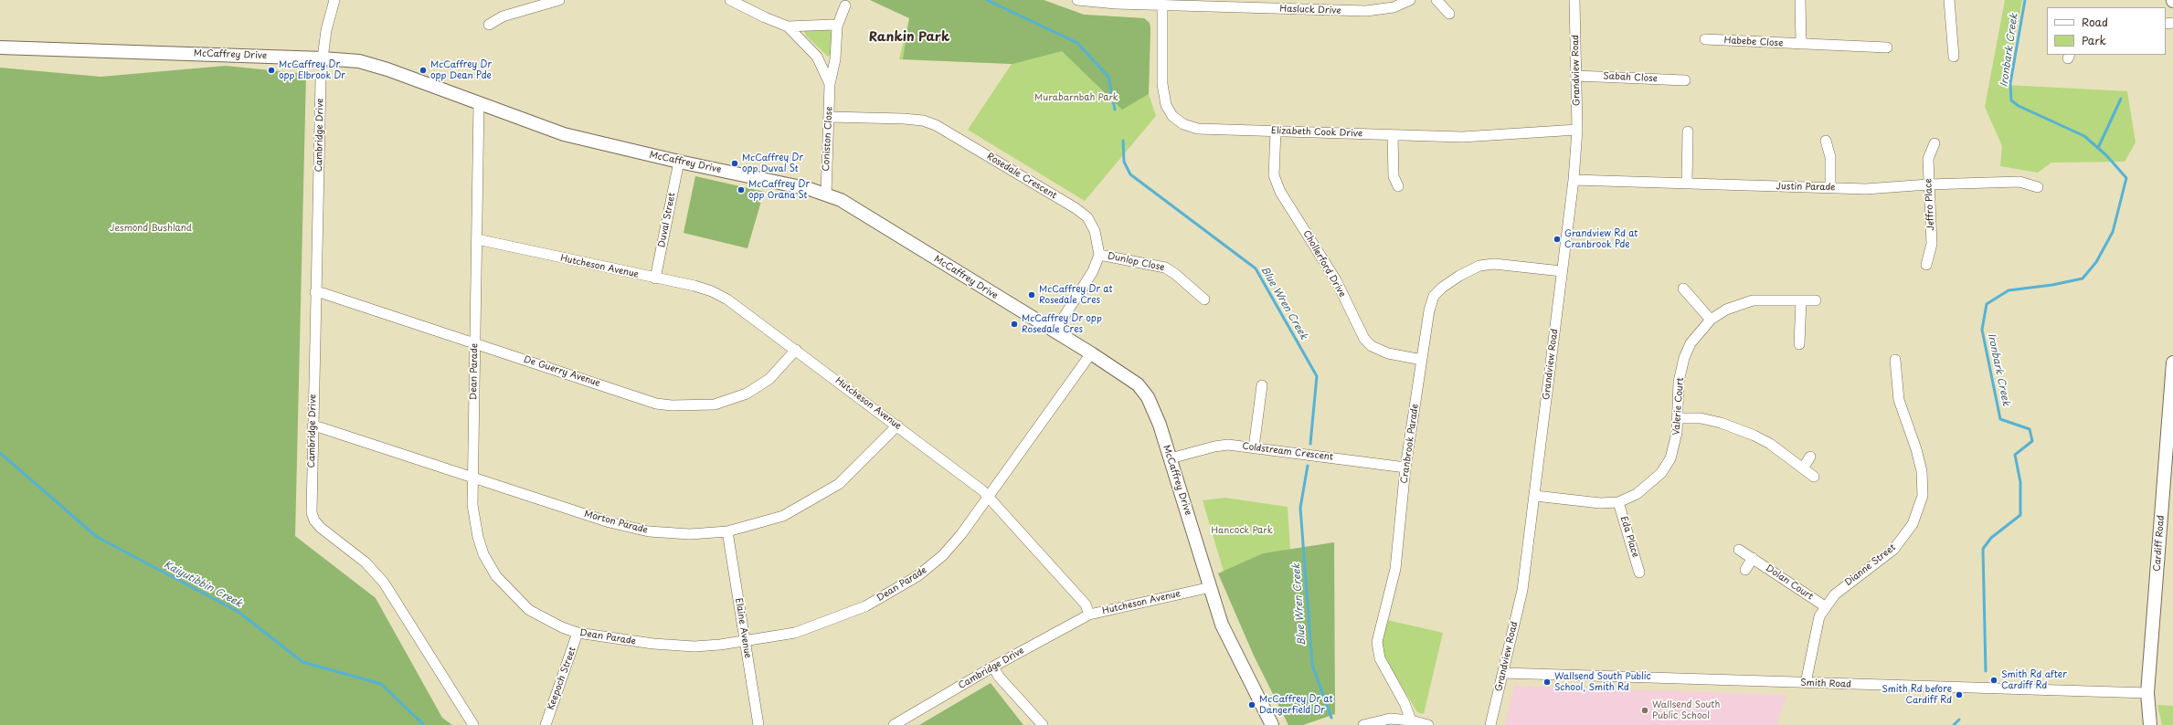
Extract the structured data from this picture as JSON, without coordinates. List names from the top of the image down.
{
  "streets": {
    "main road": ["McCaffrey Drive", "Cardiff Road"],
    "street": [
      "Hasluck Drive",
      "Habebe Close",
      "Grandview Road",
      "Sabah Close",
      "Elizabeth Cook Drive",
      "Cambridge Drive",
      "Coniston Close",
      "Rosedale Crescent",
      "Justin Parade",
      "Jeffro Place",
      "Duval Street",
      "Dunlop Close",
      "Chollerford Drive",
      "Hutcheson Avenue",
      "Dean Parade",
      "De Guerry Avenue",
      "Valerie Court",
      "Cranbrook Parade",
      "Coldstream Crescent",
      "Morton Parade",
      "Eda Place",
      "Dianne Street",
      "Dolan Court",
      "Elaine Avenue",
      "Keepoch Street",
      "Smith Road"
    ]
  },
  "crossings": [
    ["Hasluck Drive", "Elizabeth Cook Drive"],
    ["McCaffrey Drive", "Coniston Close"],
    ["McCaffrey Drive", "Duval Street"],
    ["McCaffrey Drive", "Hutcheson Avenue"],
    ["McCaffrey Drive", "Dean Parade"],
    ["McCaffrey Drive", "Coldstream Crescent"],
    ["Grandview Road", "Sabah Close"],
    ["Grandview Road", "Elizabeth Cook Drive"],
    ["Grandview Road", "Justin Parade"],
    ["Grandview Road", "Valerie Court"],
    ["Grandview Road", "Cranbrook Parade"],
    ["Grandview Road", "Smith Road"],
    ["Elizabeth Cook Drive", "Chollerford Drive"],
    ["Cambridge Drive", "Hutcheson Avenue"],
    ["Cambridge Drive", "De Guerry Avenue"],
    ["Cambridge Drive", "Morton Parade"],
    ["Coniston Close", "Rosedale Crescent"],
    ["Rosedale Crescent", "Dunlop Close"],
    ["Justin Parade", "Jeffro Place"],
    ["Duval Street", "Hutcheson Avenue"],
    ["Chollerford Drive", "Cranbrook Parade"],
    ["Hutcheson Avenue", "Dean Parade"],
    ["Hutcheson Avenue", "De Guerry Avenue"],
    ["Hutcheson Avenue", "Morton Parade"],
    ["Dean Parade", "De Guerry Avenue"],
    ["Dean Parade", "Morton Parade"],
    ["Dean Parade", "Elaine Avenue"],
    ["Dean Parade", "Keepoch Street"],
    ["Valerie Court", "Eda Place"],
    ["Cranbrook Parade", "Coldstream Crescent"],
    ["Morton Parade", "Elaine Avenue"],
    ["Cardiff Road", "Smith Road"],
    ["Dianne Street", "Dolan Court"],
    ["Dianne Street", "Smith Road"]
  ],
  "districts": ["Rankin Park"],
  "water": ["Ironbark Creek", "Blue Wren Creek", "Kaiyutibbin Creek"],
  "parks": ["Murabarnbah Park", "Jesmond Bushland", "Hancock Park"],
  "places": [
    "McCaffrey Dr opp Elbrook Dr",
    "McCaffrey Dr opp Dean Pde",
    "McCaffrey Dr opp Duval St",
    "McCaffrey Dr opp Orana St",
    "Grandview Rd at Cranbrook Pde",
    "McCaffrey Dr at Rosedale Cres",
    "McCaffrey Dr opp Rosedale Cres",
    "Smith Rd after Cardiff Rd",
    "Wallsend South Public School, Smith Rd",
    "Smith Rd before Cardiff Rd",
    "McCaffrey Dr at Dangerfield Dr",
    "Wallsend South Public School"
  ],
  "legend": ["Road", "Park"]
}
